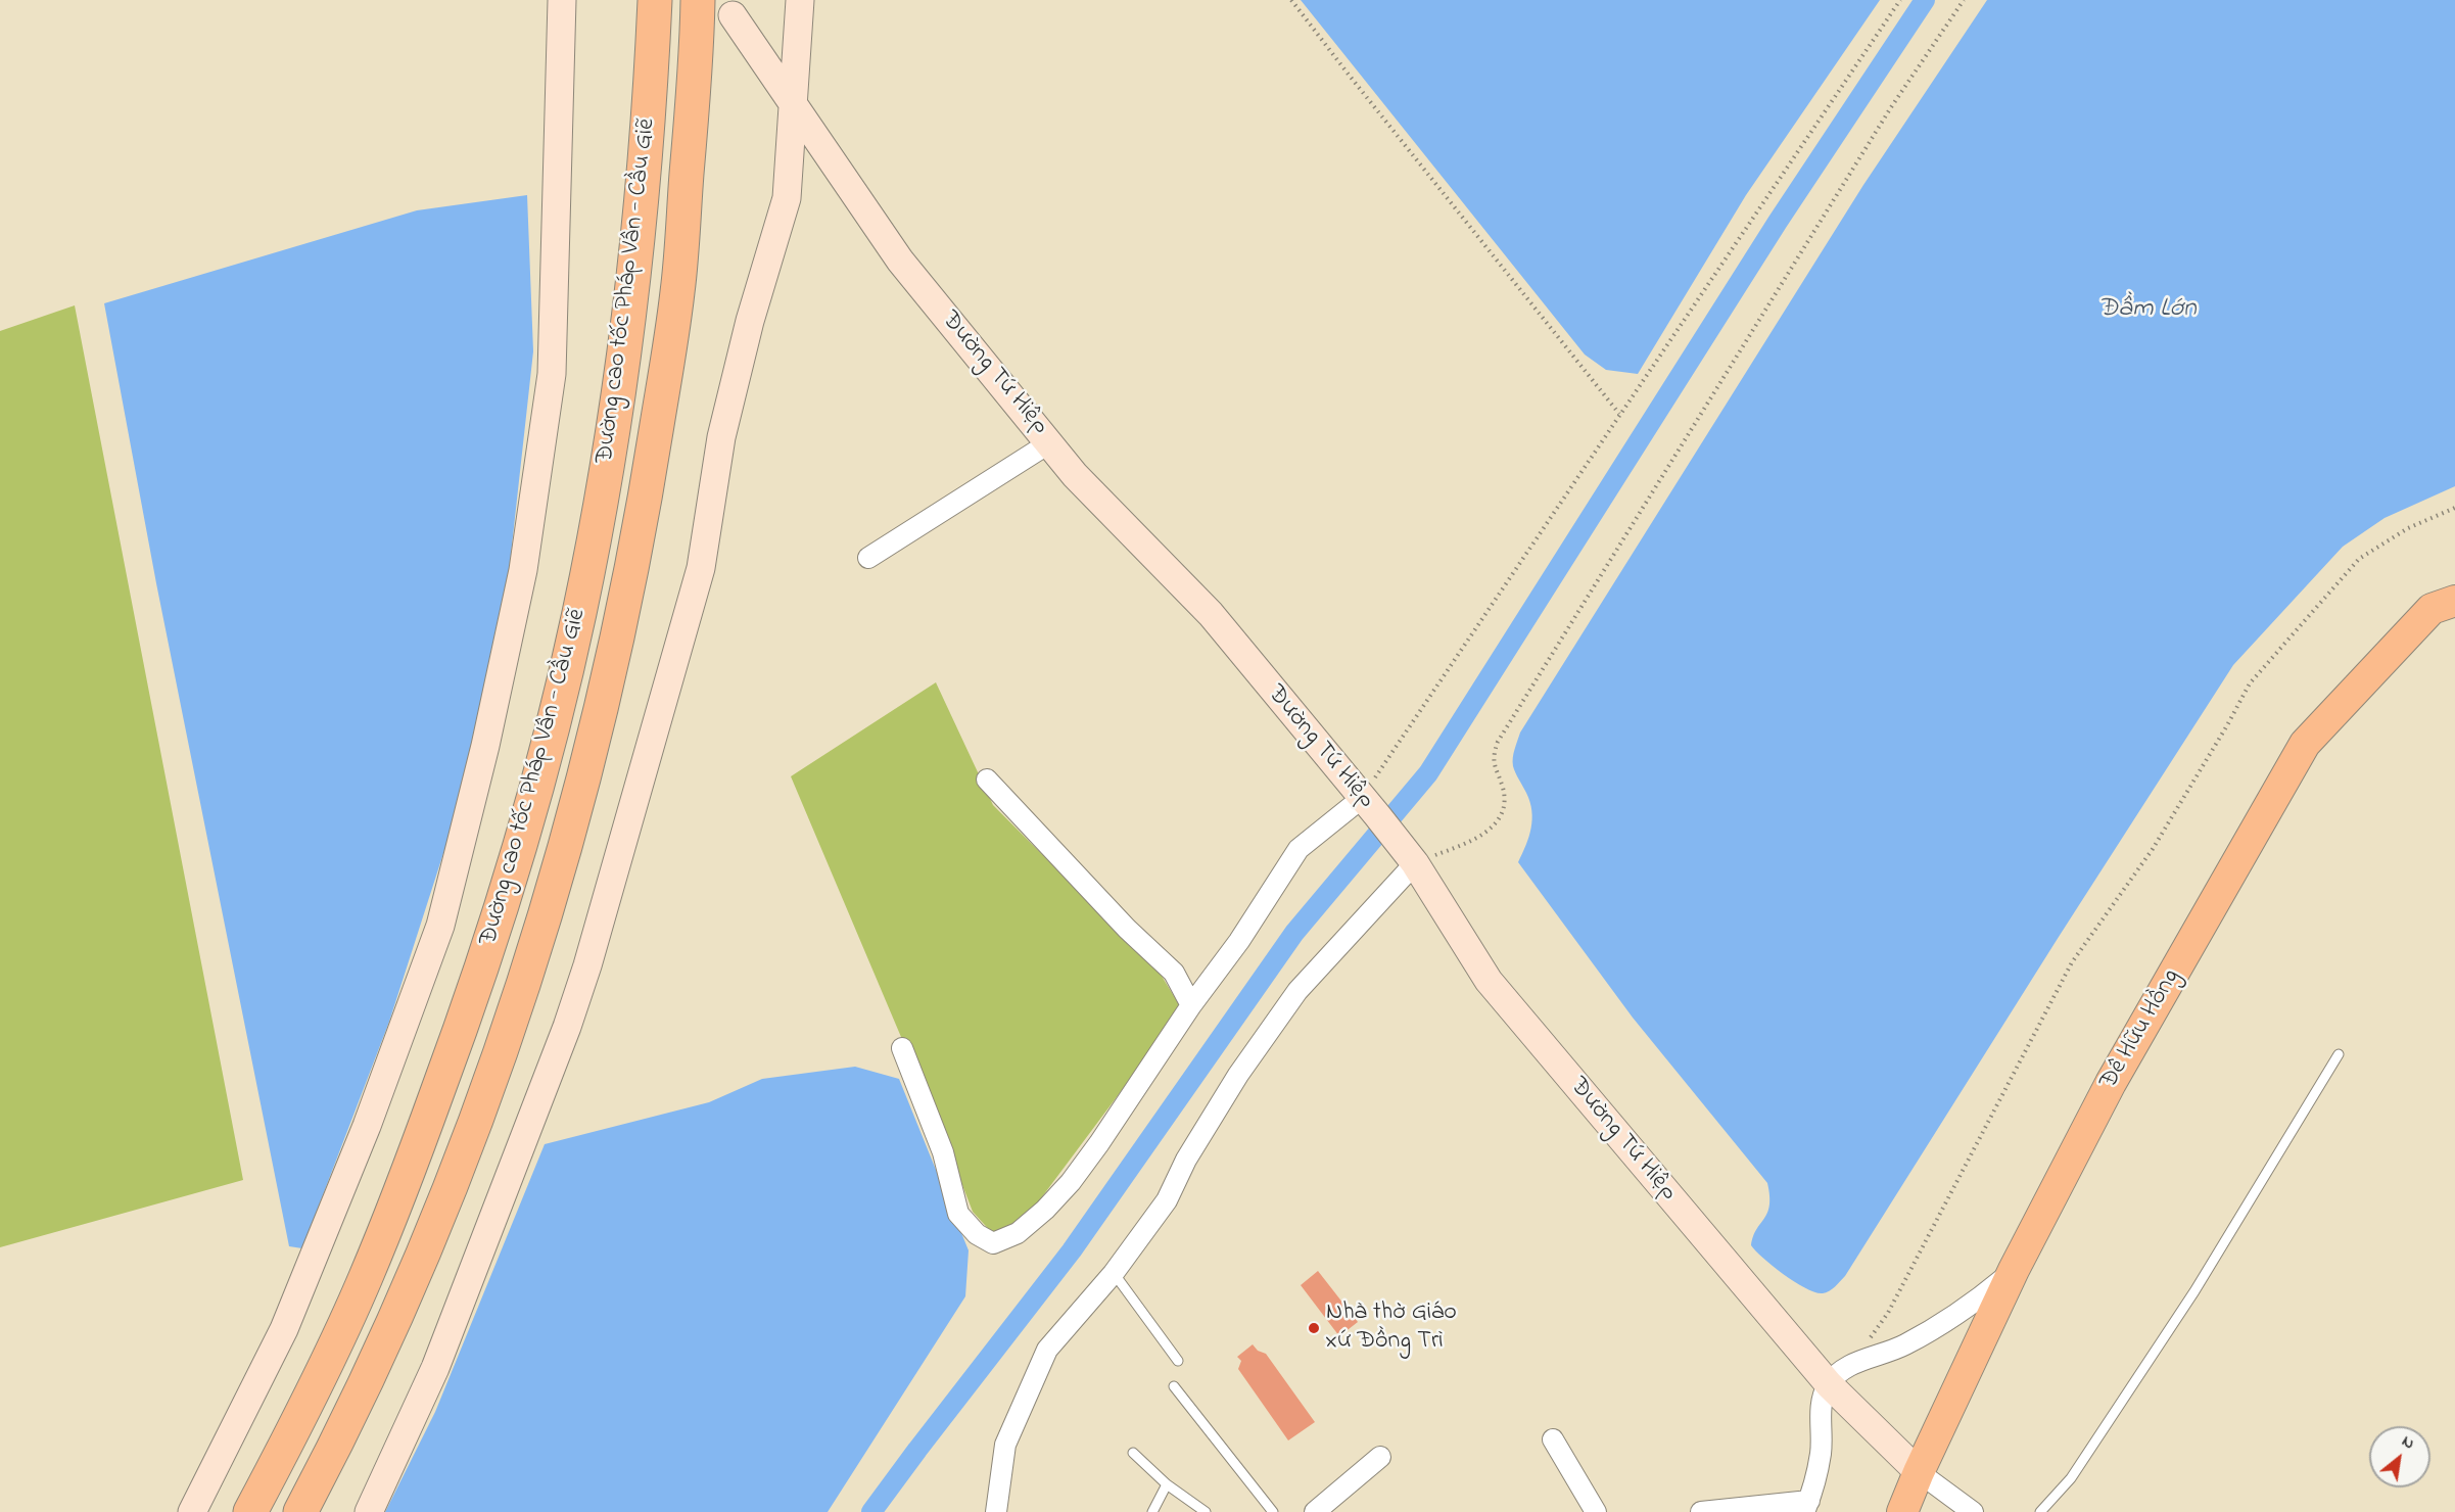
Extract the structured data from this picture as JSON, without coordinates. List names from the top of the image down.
{
  "streets": {
    "highway": ["Đường cao tốc Pháp Vân - Cầu Giẽ"],
    "main road": ["Đê Hữu Hồng"],
    "street": ["Đường Tứ Hiệp"]
  },
  "crossings": [
    ["Đường Tứ Hiệp", "Đê Hữu Hồng"]
  ],
  "water": ["Đầm Lớn"],
  "places": ["Nhà thờ Giáo xứ Đồng Trì"],
  "north": "top right"
}
